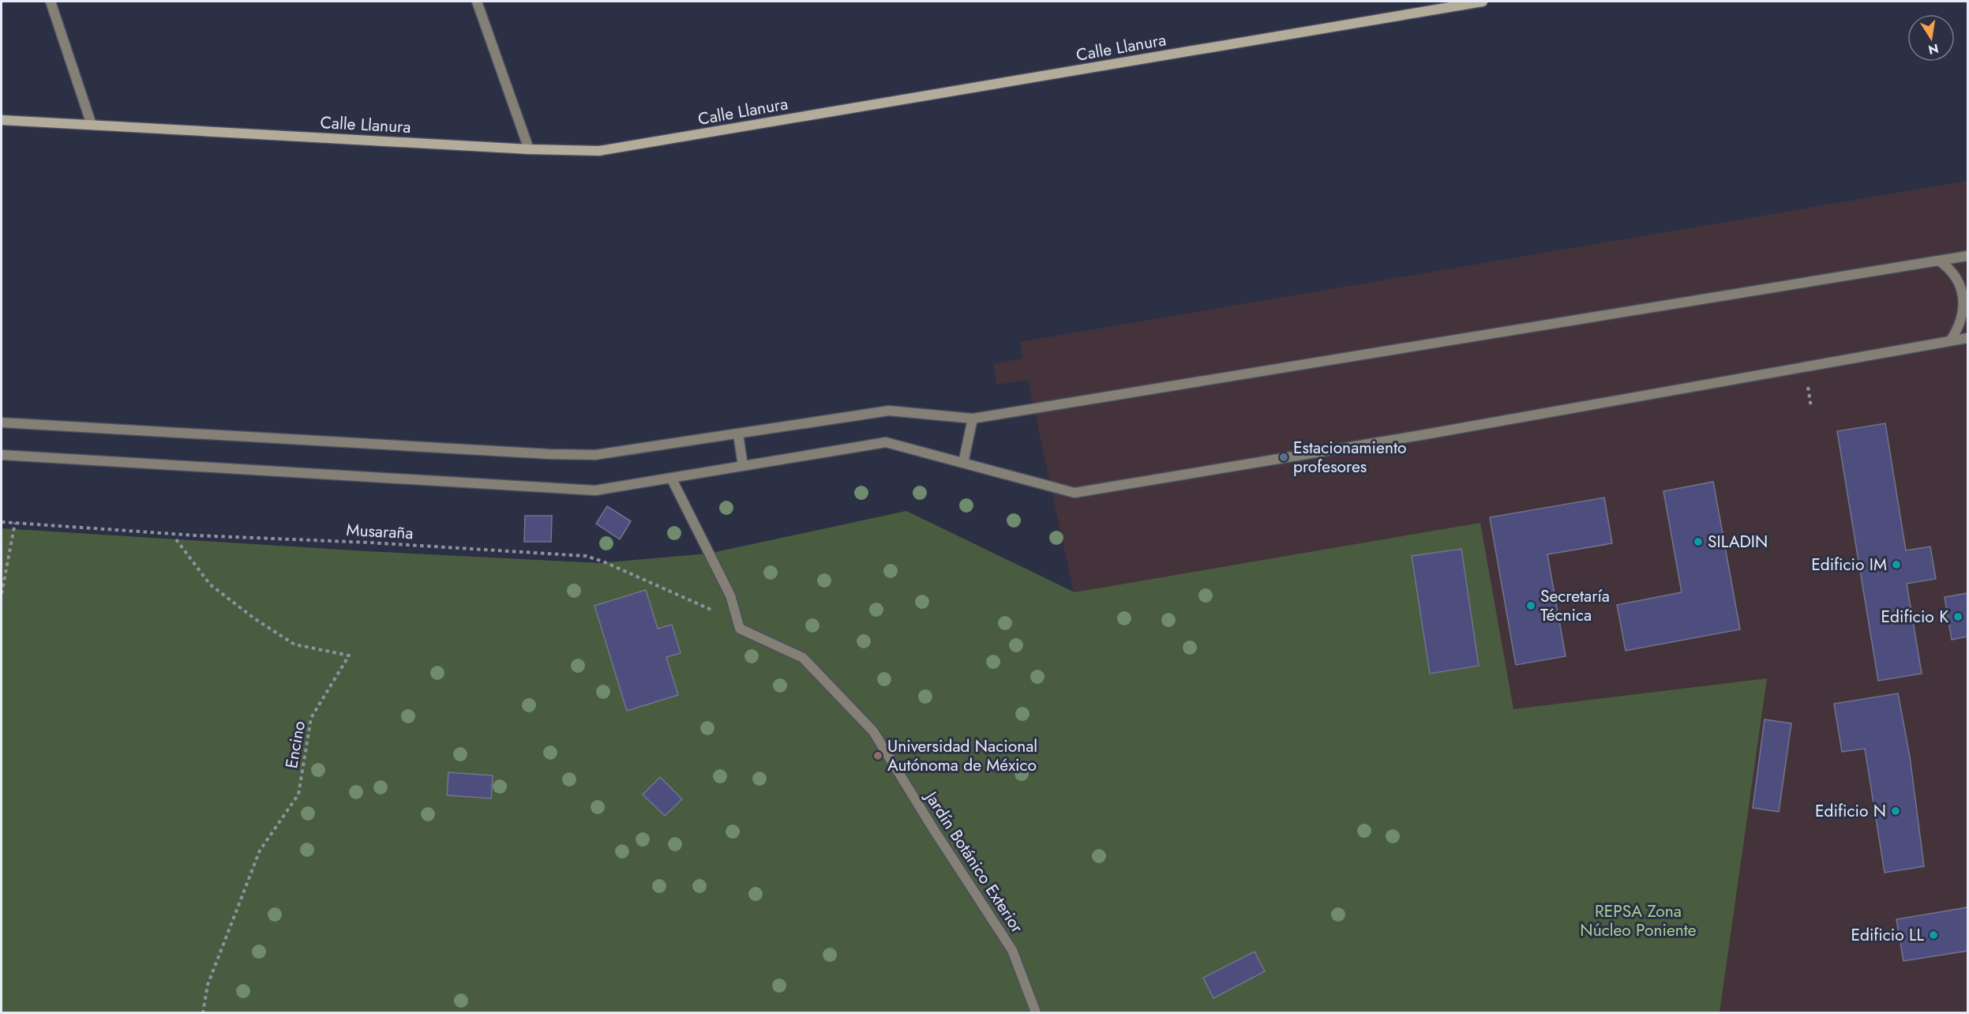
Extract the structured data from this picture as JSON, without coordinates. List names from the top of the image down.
{
  "streets": {
    "street": ["Calle Llanura", "Jardín Botánico Exterior"],
    "path": ["Musaraña", "Encino"]
  },
  "crossings": [
    ["Musaraña", "Jardín Botánico Exterior"]
  ],
  "parks": ["REPSA Zona Núcleo Poniente"],
  "places": [
    "Estacionamiento profesores",
    "SILADIN",
    "Edificio IM",
    "Secretaría Técnica",
    "Edificio K",
    "Universidad Nacional Autónoma de México",
    "Edificio N",
    "Edificio LL"
  ],
  "north": "bottom"
}
